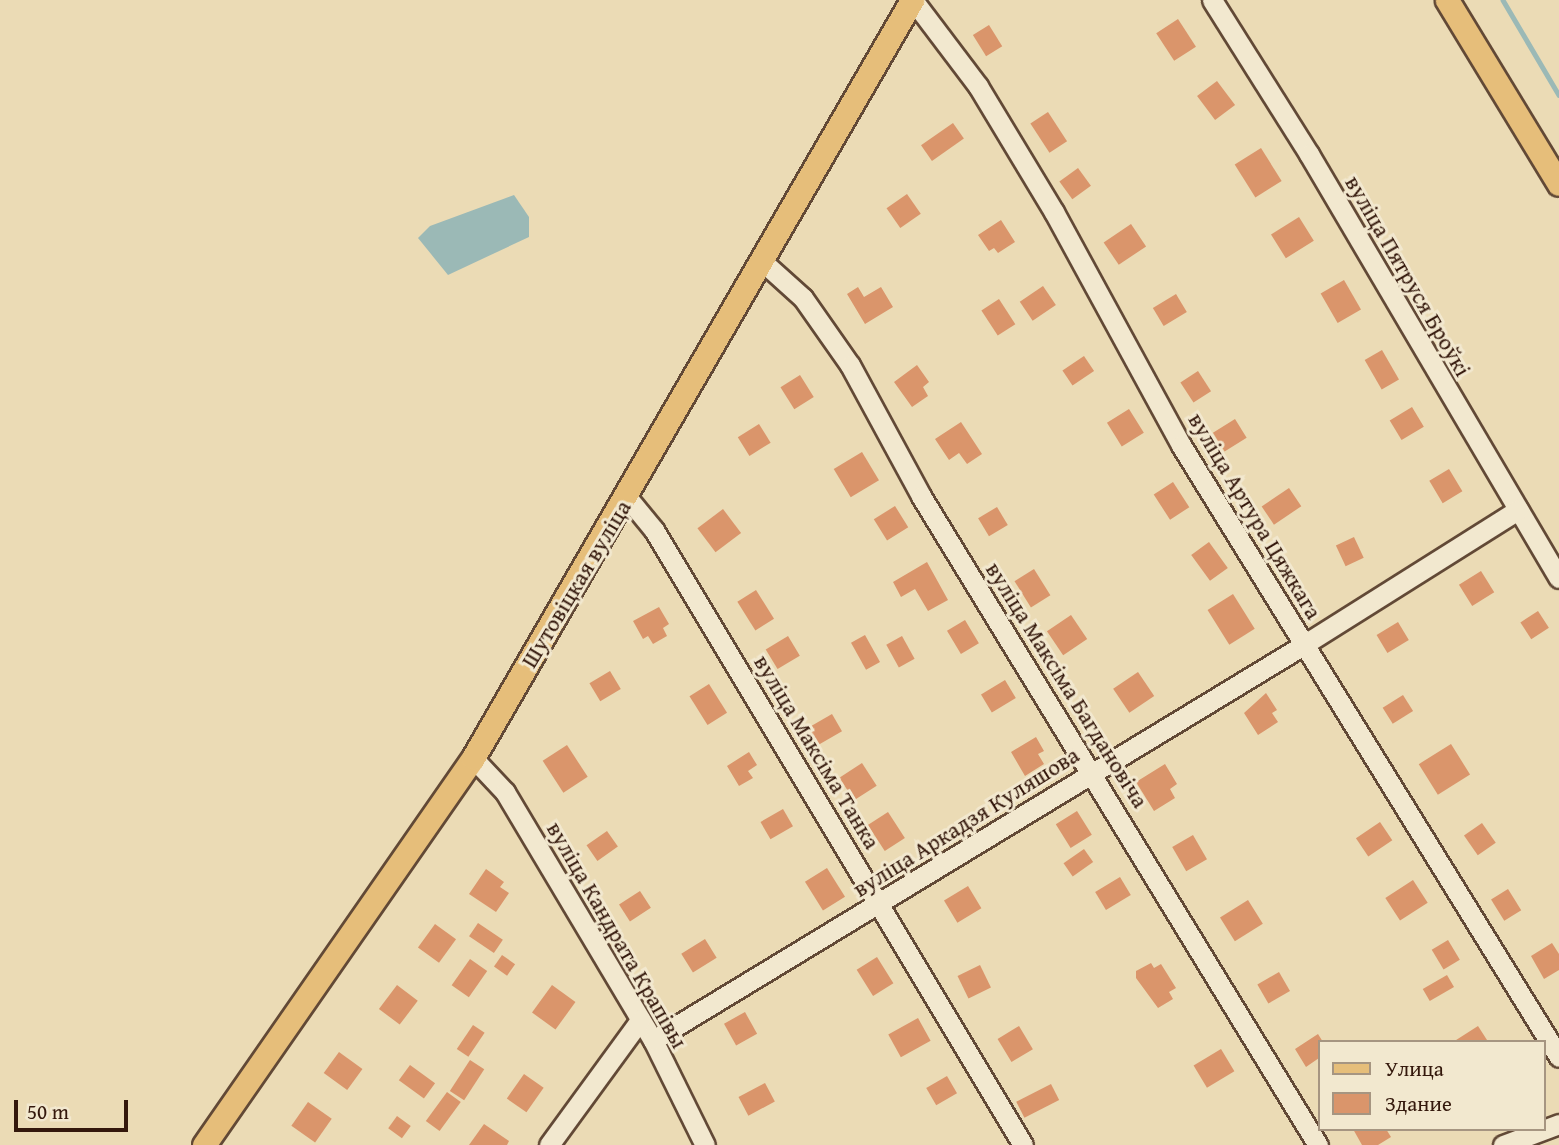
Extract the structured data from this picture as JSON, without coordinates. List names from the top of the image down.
{
  "streets": {
    "main road": ["Шутовіцкая вуліца"],
    "street": [
      "вуліца Пятруся Броўкі",
      "вуліца Артура Цяжкага",
      "вуліца Максіма Багдановіча",
      "вуліца Максіма Танка",
      "вуліца Аркадзя Куляшова",
      "вуліца Кандрата Крапівы"
    ]
  },
  "crossings": [
    ["вуліца Пятруся Броўкі", "вуліца Аркадзя Куляшова"],
    ["вуліца Артура Цяжкага", "Шутовіцкая вуліца"],
    ["вуліца Артура Цяжкага", "вуліца Аркадзя Куляшова"],
    ["Шутовіцкая вуліца", "вуліца Максіма Багдановіча"],
    ["Шутовіцкая вуліца", "вуліца Максіма Танка"],
    ["Шутовіцкая вуліца", "вуліца Кандрата Крапівы"],
    ["вуліца Максіма Багдановіча", "вуліца Аркадзя Куляшова"],
    ["вуліца Максіма Танка", "вуліца Аркадзя Куляшова"],
    ["вуліца Аркадзя Куляшова", "вуліца Кандрата Крапівы"]
  ],
  "legend": ["Улица", "Здание"],
  "scale_bar": "50 m"
}
